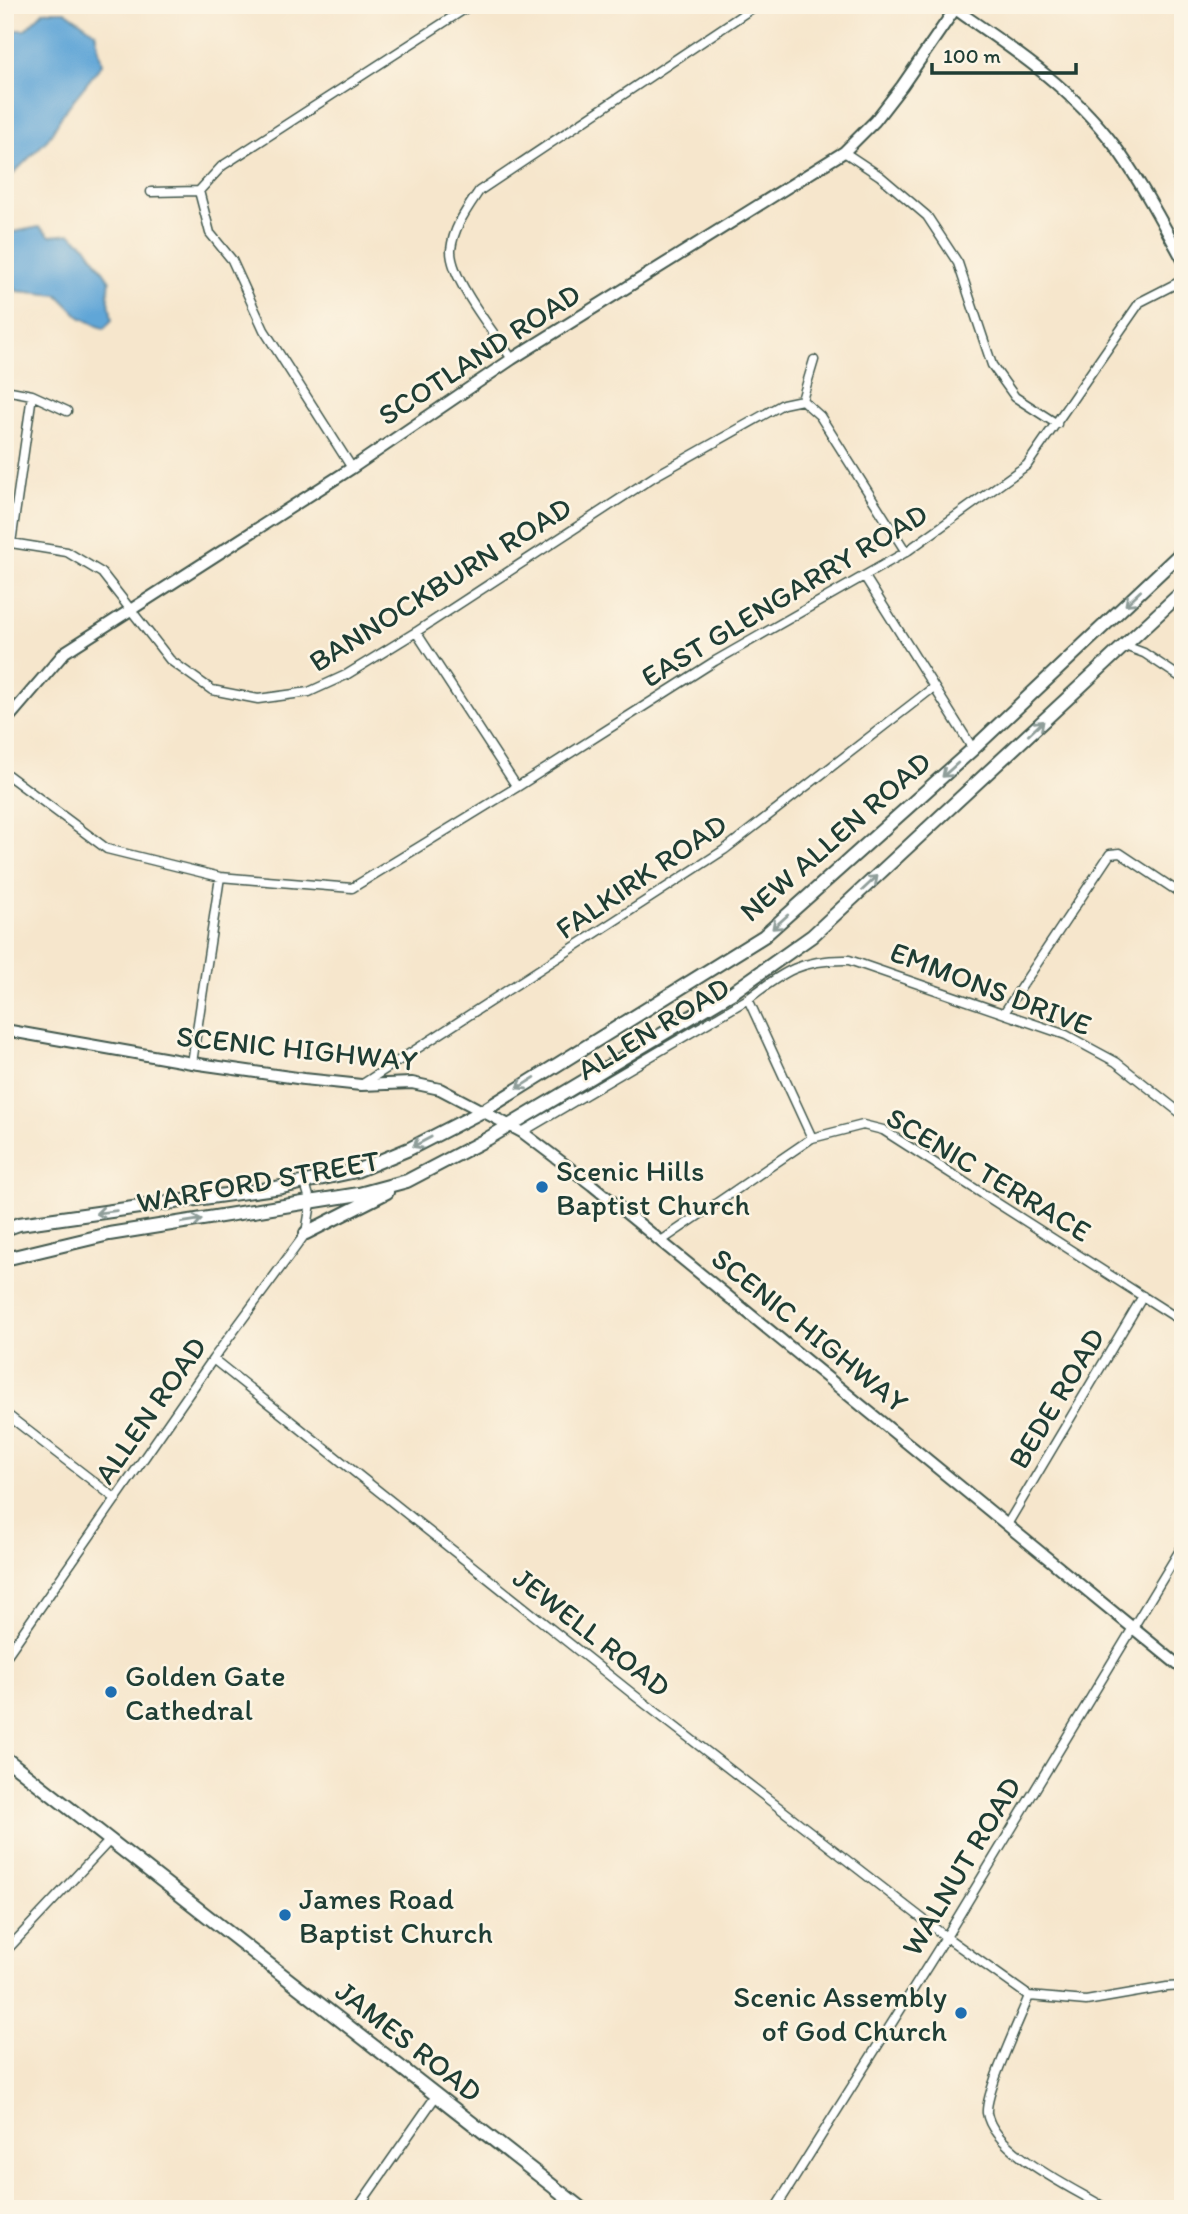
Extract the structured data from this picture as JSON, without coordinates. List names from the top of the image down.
{
  "streets": {
    "main road": ["NEW ALLEN ROAD", "WARFORD STREET", "JAMES ROAD"],
    "street": [
      "SCOTLAND ROAD",
      "BANNOCKBURN ROAD",
      "EAST GLENGARRY ROAD",
      "FALKIRK ROAD",
      "EMMONS DRIVE",
      "ALLEN ROAD",
      "SCENIC HIGHWAY",
      "SCENIC TERRACE",
      "BEDE ROAD",
      "JEWELL ROAD",
      "WALNUT ROAD"
    ]
  },
  "crossings": [
    ["SCOTLAND ROAD", "BANNOCKBURN ROAD"],
    ["NEW ALLEN ROAD", "SCENIC HIGHWAY"],
    ["NEW ALLEN ROAD", "WARFORD STREET"],
    ["FALKIRK ROAD", "SCENIC HIGHWAY"],
    ["EMMONS DRIVE", "ALLEN ROAD"],
    ["ALLEN ROAD", "SCENIC HIGHWAY"],
    ["ALLEN ROAD", "WARFORD STREET"],
    ["ALLEN ROAD", "JEWELL ROAD"],
    ["SCENIC HIGHWAY", "SCENIC TERRACE"],
    ["SCENIC HIGHWAY", "WARFORD STREET"],
    ["SCENIC HIGHWAY", "BEDE ROAD"],
    ["SCENIC HIGHWAY", "WALNUT ROAD"],
    ["SCENIC TERRACE", "BEDE ROAD"],
    ["JEWELL ROAD", "WALNUT ROAD"]
  ],
  "places": [
    "Scenic Hills Baptist Church",
    "Golden Gate Cathedral",
    "James Road Baptist Church",
    "Scenic Assembly of God Church"
  ],
  "scale_bar": "100 m"
}
